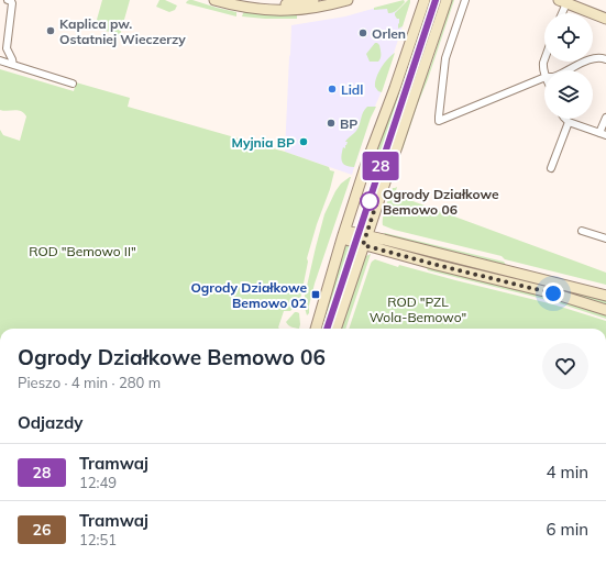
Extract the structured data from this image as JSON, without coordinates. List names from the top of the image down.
{
  "parks": ["ROD \"Bemowo II\"", "ROD \"PZL Wola-Bemowo\""],
  "places": {
    "other": [
      "Kaplica pw. Ostatniej Wieczerzy",
      "Orlen",
      "Lidl",
      "BP",
      "Myjnia BP",
      "Ogrody Działkowe Bemowo 06"
    ],
    "transit": ["Ogrody Działkowe Bemowo 02"]
  },
  "lines": ["tram line 28"],
  "page": {
    "on_map": "28",
    "heading": [
      ["Ogrody Działkowe Bemowo 06", "Pieszo · 4 min · 280 m"],
      "Odjazdy"
    ],
    "list": [
      {
        "mark": "28",
        "name": "Tramwaj",
        "note": "12:49",
        "value": "4 min"
      },
      {
        "mark": "26",
        "name": "Tramwaj",
        "note": "12:51",
        "value": "6 min"
      }
    ]
  }
}
